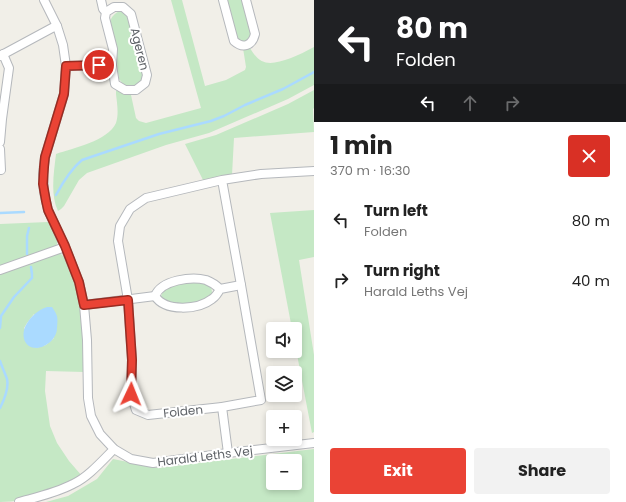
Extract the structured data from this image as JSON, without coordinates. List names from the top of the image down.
{
  "streets": {
    "street": ["Ageren", "Folden", "Harald Leths Vej"]
  },
  "page": {
    "turn": ["80 m", "Folden"],
    "heading": ["1 min", "370 m · 16:30"],
    "list": [
      {
        "name": "Turn left",
        "note": "Folden",
        "value": "80 m"
      },
      {
        "name": "Turn right",
        "note": "Harald Leths Vej",
        "value": "40 m"
      }
    ],
    "map_buttons": ["+", "−"],
    "buttons": ["Exit", "Share"]
  }
}
